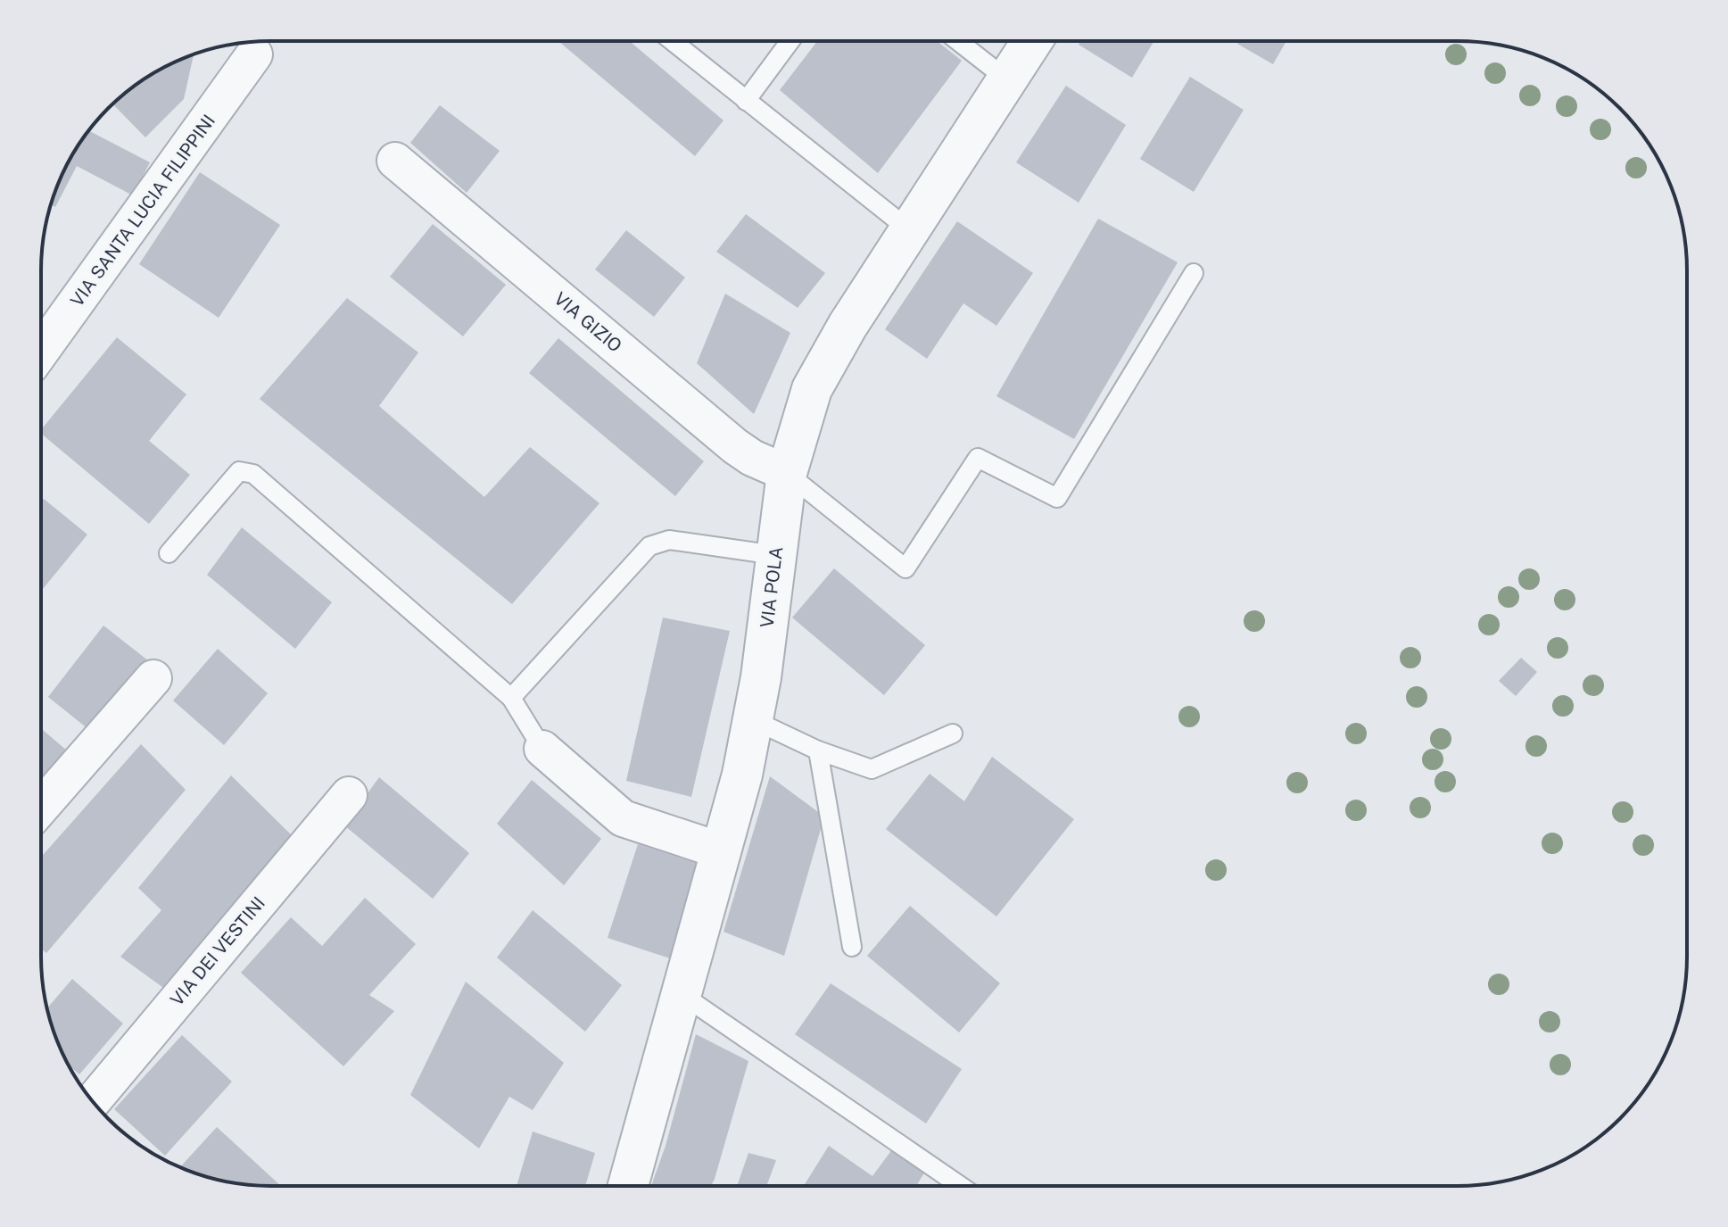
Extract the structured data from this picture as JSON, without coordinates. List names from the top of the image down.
{
  "streets": {
    "street": [
      "VIA SANTA LUCIA FILIPPINI",
      "VIA GIZIO",
      "VIA POLA",
      "VIA DEI VESTINI"
    ]
  },
  "crossings": [
    ["VIA GIZIO", "VIA POLA"]
  ]
}
